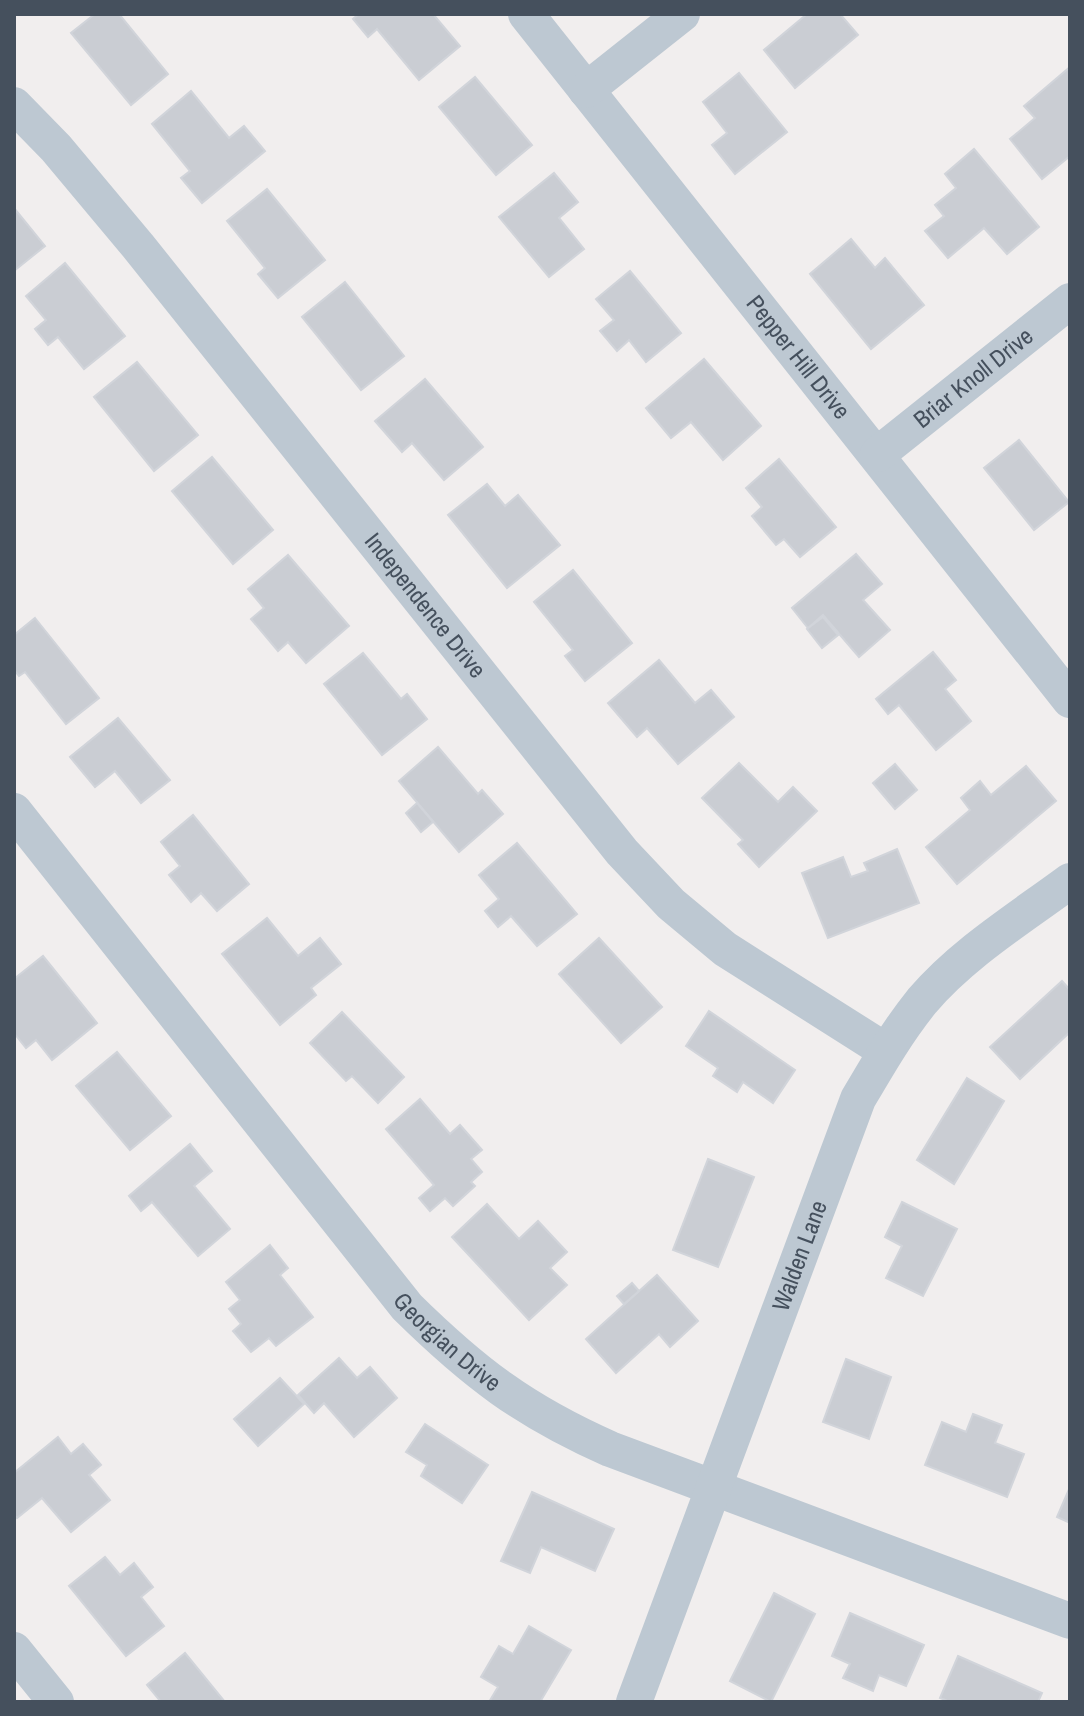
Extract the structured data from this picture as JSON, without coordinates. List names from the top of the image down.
{
  "streets": {
    "street": [
      "Pepper Hill Drive",
      "Briar Knoll Drive",
      "Independence Drive",
      "Walden Lane",
      "Georgian Drive"
    ]
  },
  "crossings": [
    ["Pepper Hill Drive", "Briar Knoll Drive"],
    ["Independence Drive", "Walden Lane"],
    ["Walden Lane", "Georgian Drive"]
  ]
}
